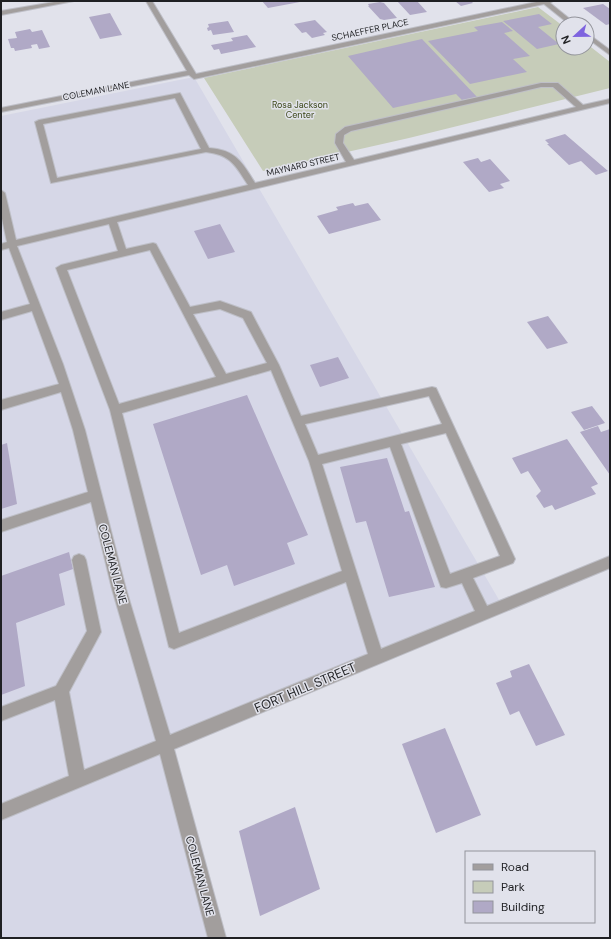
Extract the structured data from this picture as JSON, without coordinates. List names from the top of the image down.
{
  "streets": {
    "street": [
      "SCHAEFFER PLACE",
      "COLEMAN LANE",
      "MAYNARD STREET",
      "FORT HILL STREET"
    ]
  },
  "crossings": [
    ["SCHAEFFER PLACE", "COLEMAN LANE"],
    ["COLEMAN LANE", "MAYNARD STREET"],
    ["COLEMAN LANE", "FORT HILL STREET"]
  ],
  "parks": ["Rosa Jackson Center"],
  "legend": ["Road", "Park", "Building"],
  "north": "left"
}
